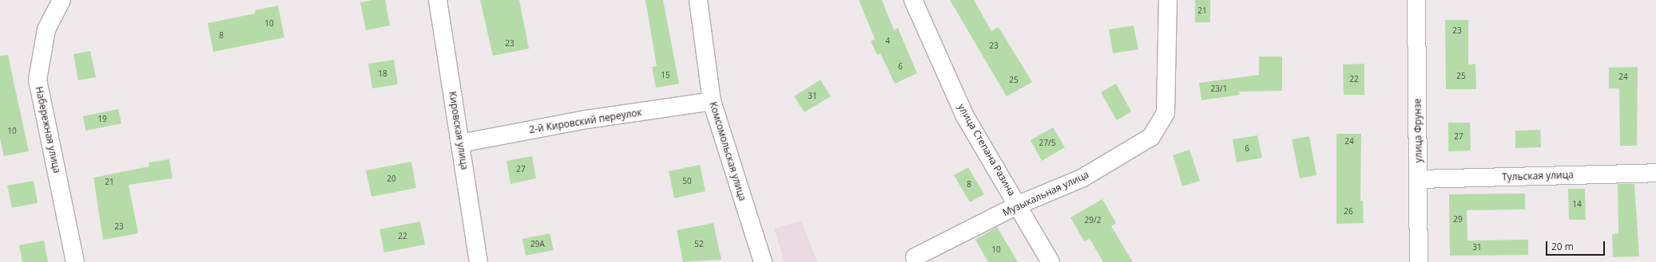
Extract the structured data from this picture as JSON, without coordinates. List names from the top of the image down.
{
  "streets": {
    "street": [
      "2-й Кировский переулок",
      "Набережная улица",
      "Кировская улица",
      "улица Фрунзе",
      "улица Степана Разина",
      "Комсомольская улица",
      "Тульская улица",
      "Музыкальная улица"
    ]
  },
  "crossings": [
    ["2-й Кировский переулок", "Кировская улица"],
    ["2-й Кировский переулок", "Комсомольская улица"],
    ["улица Фрунзе", "Тульская улица"],
    ["улица Степана Разина", "Музыкальная улица"]
  ],
  "house_numbers": [
    "21",
    "10",
    "23",
    "8",
    "4",
    "23",
    "23",
    "6",
    "18",
    "15",
    "25",
    "24",
    "22",
    "25",
    "23/1",
    "31",
    "19",
    "10",
    "27",
    "24",
    "27/5",
    "6",
    "27",
    "20",
    "50",
    "21",
    "8",
    "14",
    "26",
    "29",
    "29/2",
    "23",
    "22",
    "29А",
    "52",
    "31",
    "10"
  ],
  "scale_bar": "20 m"
}
